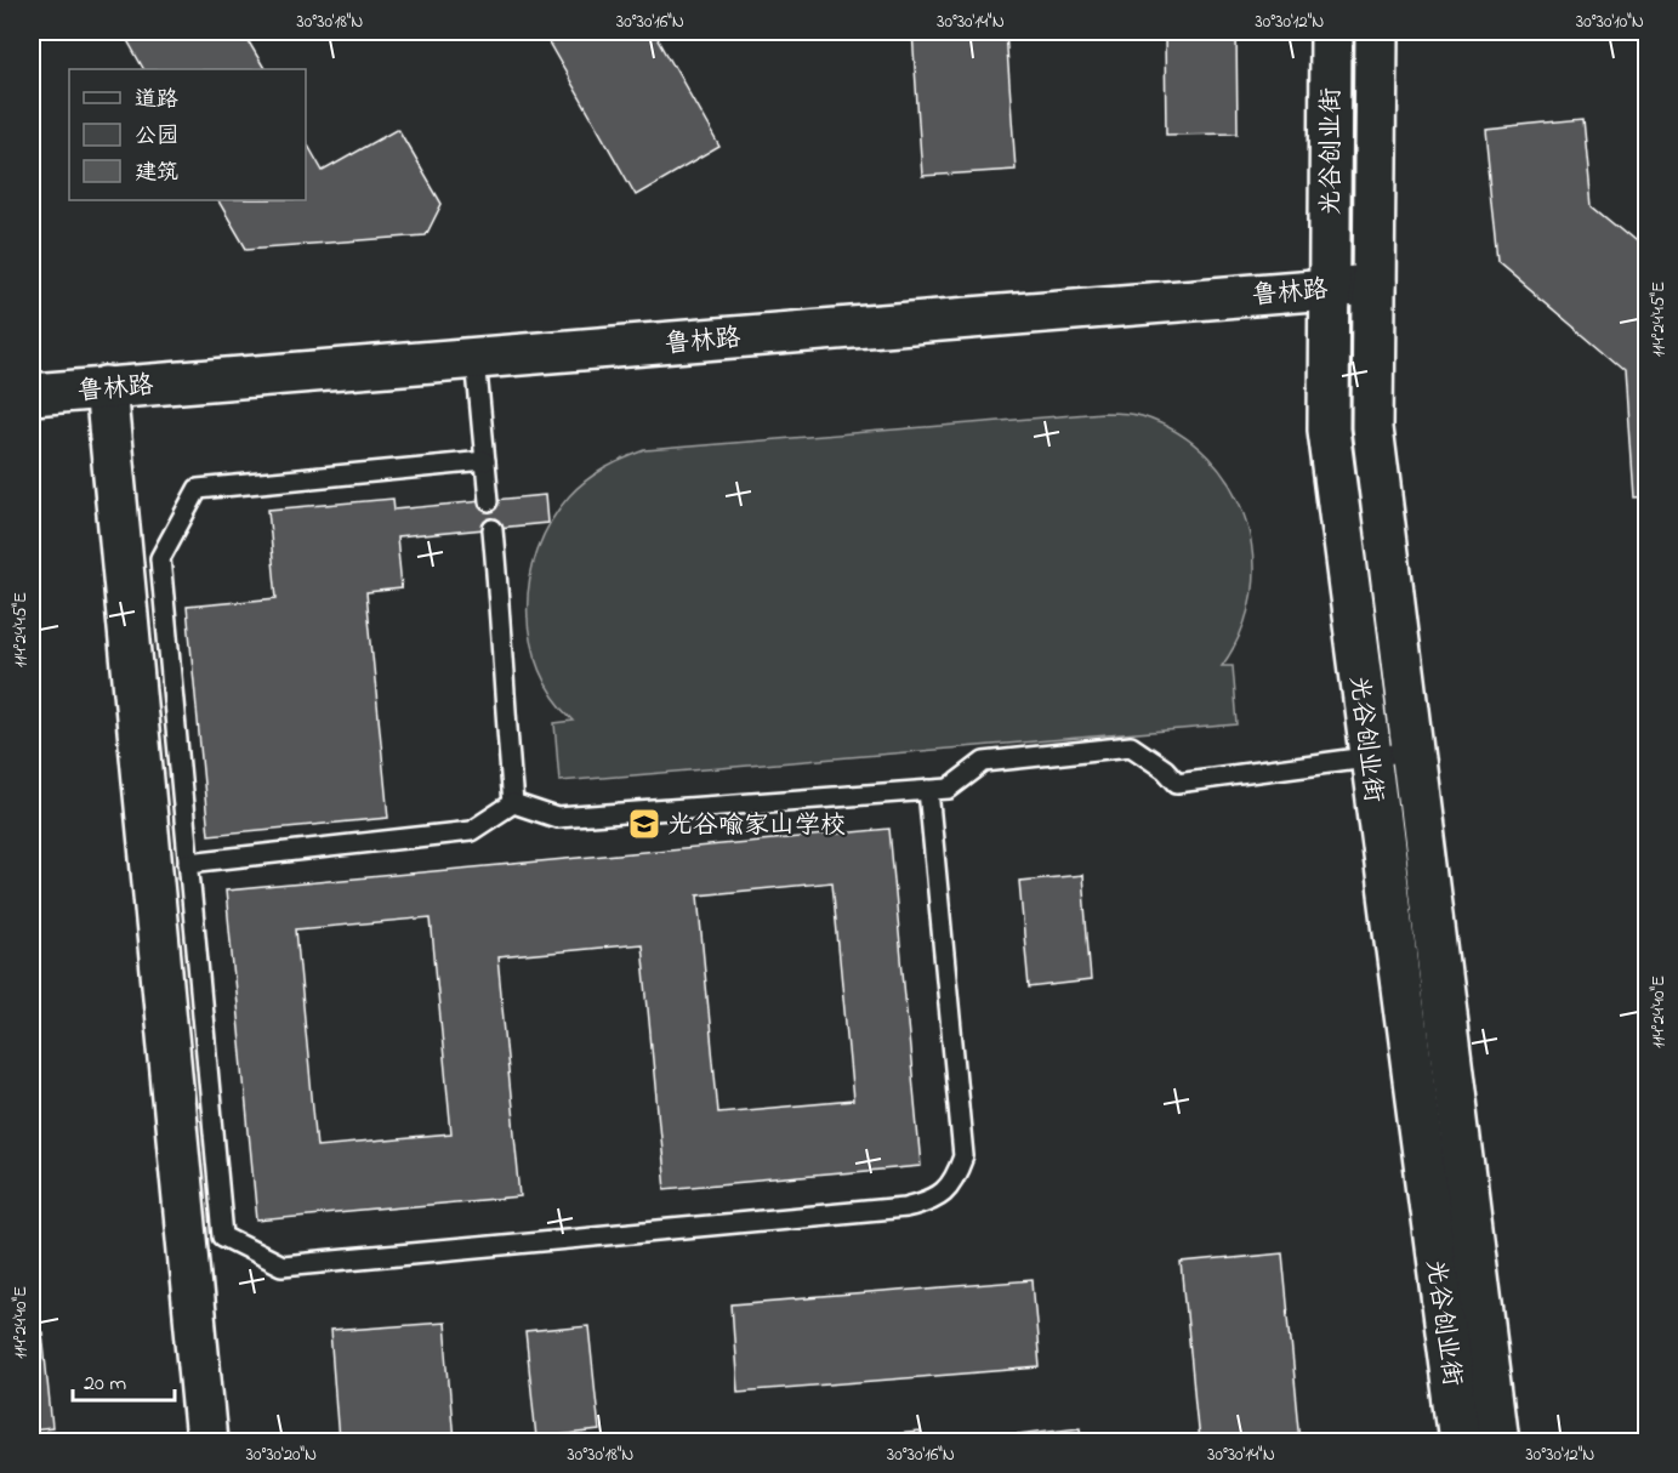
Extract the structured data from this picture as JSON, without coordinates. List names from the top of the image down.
{
  "streets": {
    "main road": ["光谷创业街", "鲁林路"]
  },
  "crossings": [
    ["光谷创业街", "鲁林路"]
  ],
  "places": {
    "school or university": ["光谷喻家山学校"]
  },
  "legend": ["道路", "公园", "建筑"],
  "scale_bar": "20 m",
  "coordinates": [
    "30°30'18\"N",
    "30°30'16\"N",
    "30°30'14\"N",
    "30°30'12\"N",
    "30°30'10\"N",
    "114°24'45\"E",
    "114°24'40\"E",
    "30°30'20\"N"
  ]
}
